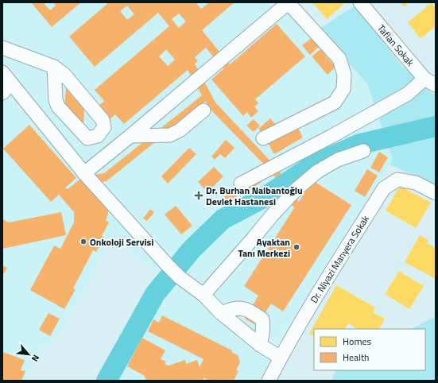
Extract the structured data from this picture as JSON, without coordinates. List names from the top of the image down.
{
  "streets": {
    "street": ["Taflan Sokak", "Dr. Niyazi Manyera Sokak"]
  },
  "places": {
    "health": ["Dr. Burhan Nalbantoğlu Devlet Hastanesi"],
    "other": ["Onkoloji Servisi", "Ayaktan Tanı Merkezi"]
  },
  "legend": ["Homes", "Health"],
  "north": "bottom right"
}
